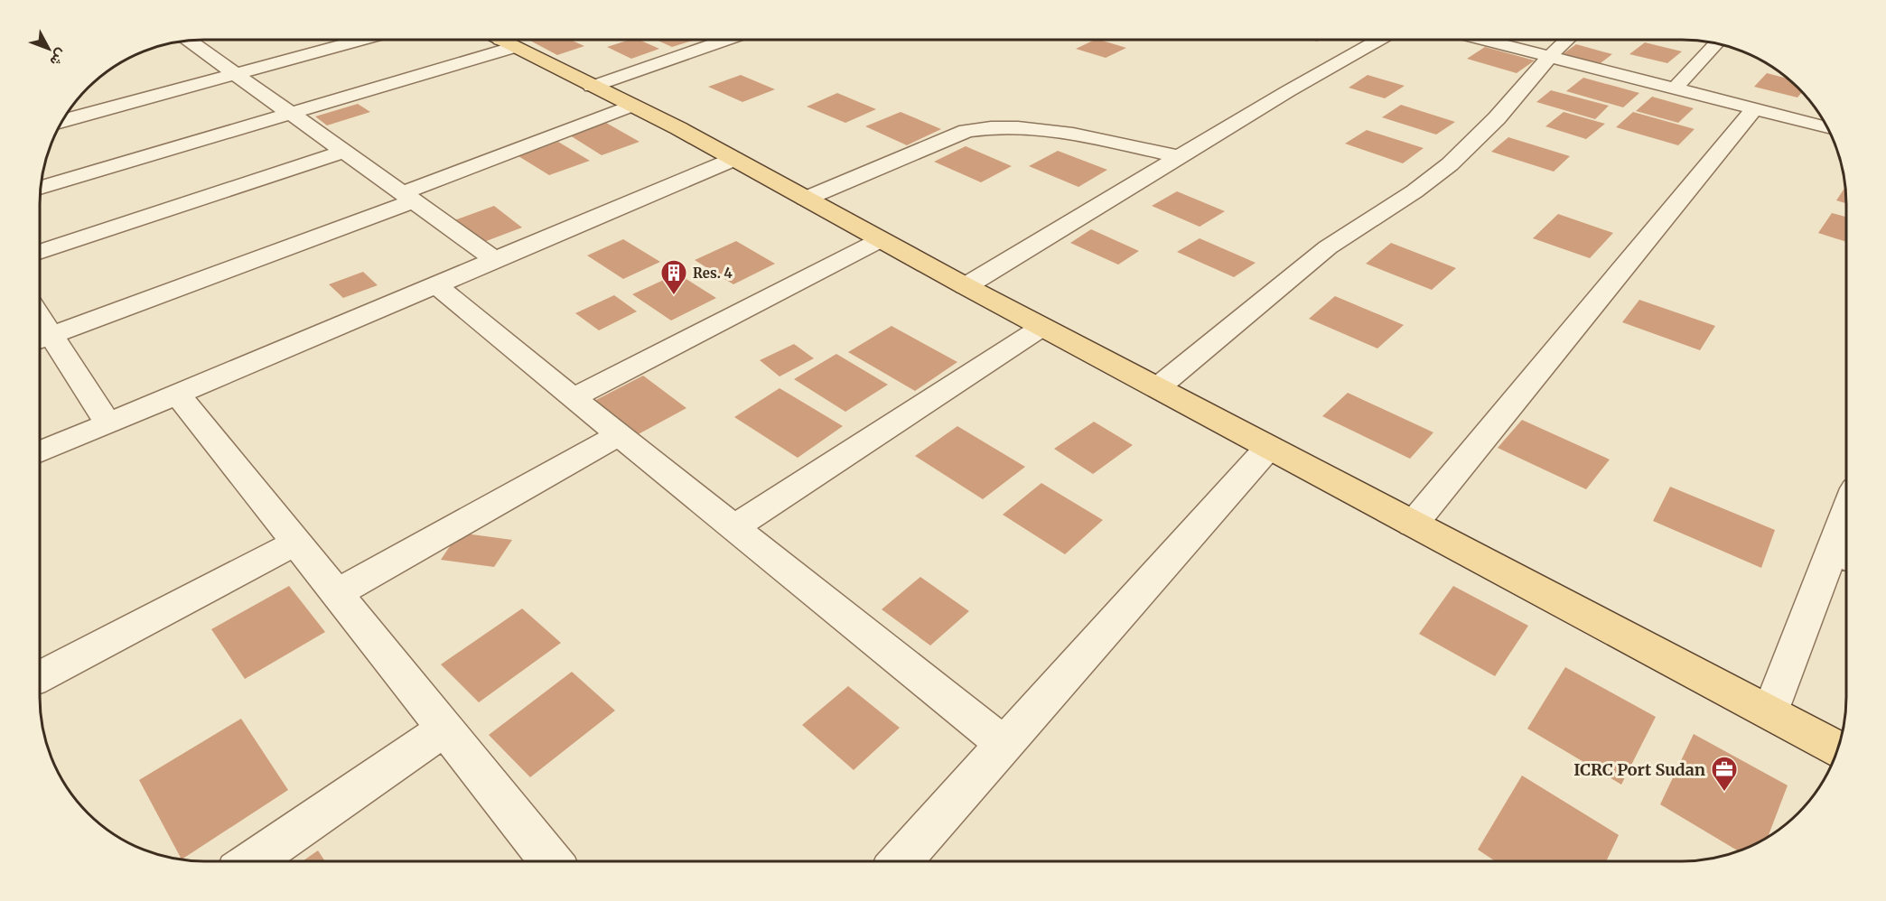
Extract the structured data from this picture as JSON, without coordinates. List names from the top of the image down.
{
  "places": {
    "building": ["Res. 4"],
    "office": ["ICRC Port Sudan"]
  },
  "north": "bottom right"
}
